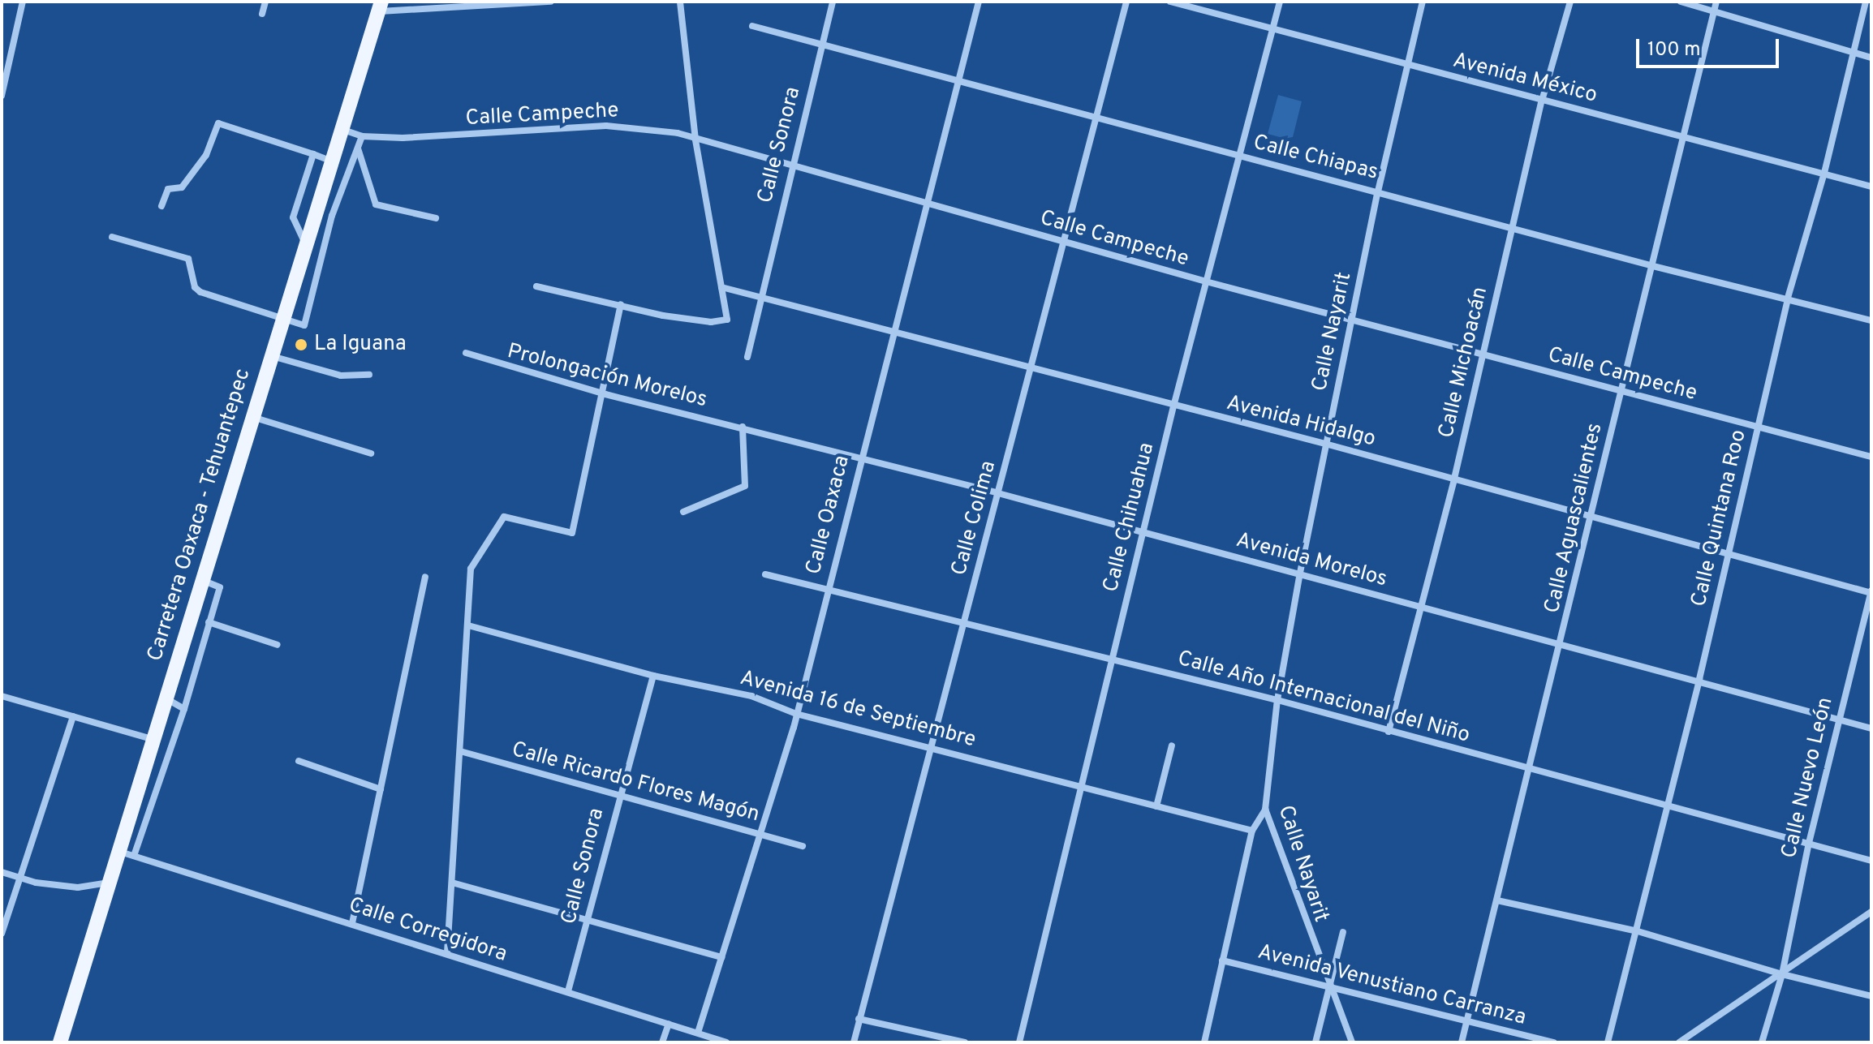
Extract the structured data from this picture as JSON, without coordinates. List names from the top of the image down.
{
  "streets": {
    "main road": ["Carretera Oaxaca - Tehuantepec"],
    "street": [
      "Avenida México",
      "Calle Campeche",
      "Calle Sonora",
      "Calle Chiapas",
      "Calle Nayarit",
      "Calle Michoacán",
      "Prolongación Morelos",
      "Avenida Hidalgo",
      "Calle Oaxaca",
      "Calle Chihuahua",
      "Calle Colima",
      "Calle Aguascalientes",
      "Calle Quintana Roo",
      "Avenida Morelos",
      "Calle Año Internacional del Niño",
      "Avenida 16 de Septiembre",
      "Calle Nuevo León",
      "Calle Ricardo Flores Magón",
      "Calle Corregidora",
      "Avenida Venustiano Carranza"
    ]
  },
  "crossings": [
    ["Avenida México", "Calle Nayarit"],
    ["Avenida México", "Calle Michoacán"],
    ["Avenida México", "Calle Chihuahua"],
    ["Avenida México", "Calle Aguascalientes"],
    ["Avenida México", "Calle Quintana Roo"],
    ["Calle Campeche", "Calle Sonora"],
    ["Calle Campeche", "Calle Nayarit"],
    ["Calle Campeche", "Calle Michoacán"],
    ["Calle Campeche", "Carretera Oaxaca - Tehuantepec"],
    ["Calle Campeche", "Calle Oaxaca"],
    ["Calle Campeche", "Calle Chihuahua"],
    ["Calle Campeche", "Calle Colima"],
    ["Calle Campeche", "Calle Aguascalientes"],
    ["Calle Campeche", "Calle Quintana Roo"],
    ["Calle Sonora", "Calle Chiapas"],
    ["Calle Sonora", "Avenida Hidalgo"],
    ["Calle Sonora", "Avenida 16 de Septiembre"],
    ["Calle Sonora", "Calle Ricardo Flores Magón"],
    ["Calle Sonora", "Calle Corregidora"],
    ["Calle Chiapas", "Calle Nayarit"],
    ["Calle Chiapas", "Calle Michoacán"],
    ["Calle Chiapas", "Calle Oaxaca"],
    ["Calle Chiapas", "Calle Chihuahua"],
    ["Calle Chiapas", "Calle Colima"],
    ["Calle Chiapas", "Calle Aguascalientes"],
    ["Calle Chiapas", "Calle Quintana Roo"],
    ["Calle Nayarit", "Avenida Hidalgo"],
    ["Calle Nayarit", "Avenida Morelos"],
    ["Calle Nayarit", "Calle Año Internacional del Niño"],
    ["Calle Nayarit", "Avenida 16 de Septiembre"],
    ["Calle Nayarit", "Avenida Venustiano Carranza"],
    ["Calle Michoacán", "Avenida Hidalgo"],
    ["Calle Michoacán", "Avenida Morelos"],
    ["Calle Michoacán", "Calle Año Internacional del Niño"],
    ["Prolongación Morelos", "Avenida Morelos"],
    ["Avenida Hidalgo", "Calle Oaxaca"],
    ["Avenida Hidalgo", "Calle Chihuahua"],
    ["Avenida Hidalgo", "Calle Colima"],
    ["Avenida Hidalgo", "Calle Aguascalientes"],
    ["Avenida Hidalgo", "Calle Quintana Roo"],
    ["Avenida Hidalgo", "Calle Nuevo León"],
    ["Carretera Oaxaca - Tehuantepec", "Calle Corregidora"],
    ["Calle Oaxaca", "Avenida Morelos"],
    ["Calle Oaxaca", "Calle Año Internacional del Niño"],
    ["Calle Oaxaca", "Avenida 16 de Septiembre"],
    ["Calle Oaxaca", "Calle Ricardo Flores Magón"],
    ["Calle Oaxaca", "Calle Corregidora"],
    ["Calle Chihuahua", "Avenida Morelos"],
    ["Calle Chihuahua", "Calle Año Internacional del Niño"],
    ["Calle Chihuahua", "Avenida 16 de Septiembre"],
    ["Calle Colima", "Avenida Morelos"],
    ["Calle Colima", "Calle Año Internacional del Niño"],
    ["Calle Colima", "Avenida 16 de Septiembre"],
    ["Calle Aguascalientes", "Avenida Morelos"],
    ["Calle Aguascalientes", "Calle Año Internacional del Niño"],
    ["Calle Aguascalientes", "Avenida Venustiano Carranza"],
    ["Calle Quintana Roo", "Avenida Morelos"],
    ["Calle Quintana Roo", "Calle Año Internacional del Niño"],
    ["Avenida Morelos", "Calle Nuevo León"],
    ["Calle Año Internacional del Niño", "Calle Nuevo León"]
  ],
  "places": ["La Iguana"],
  "scale_bar": "100 m"
}
